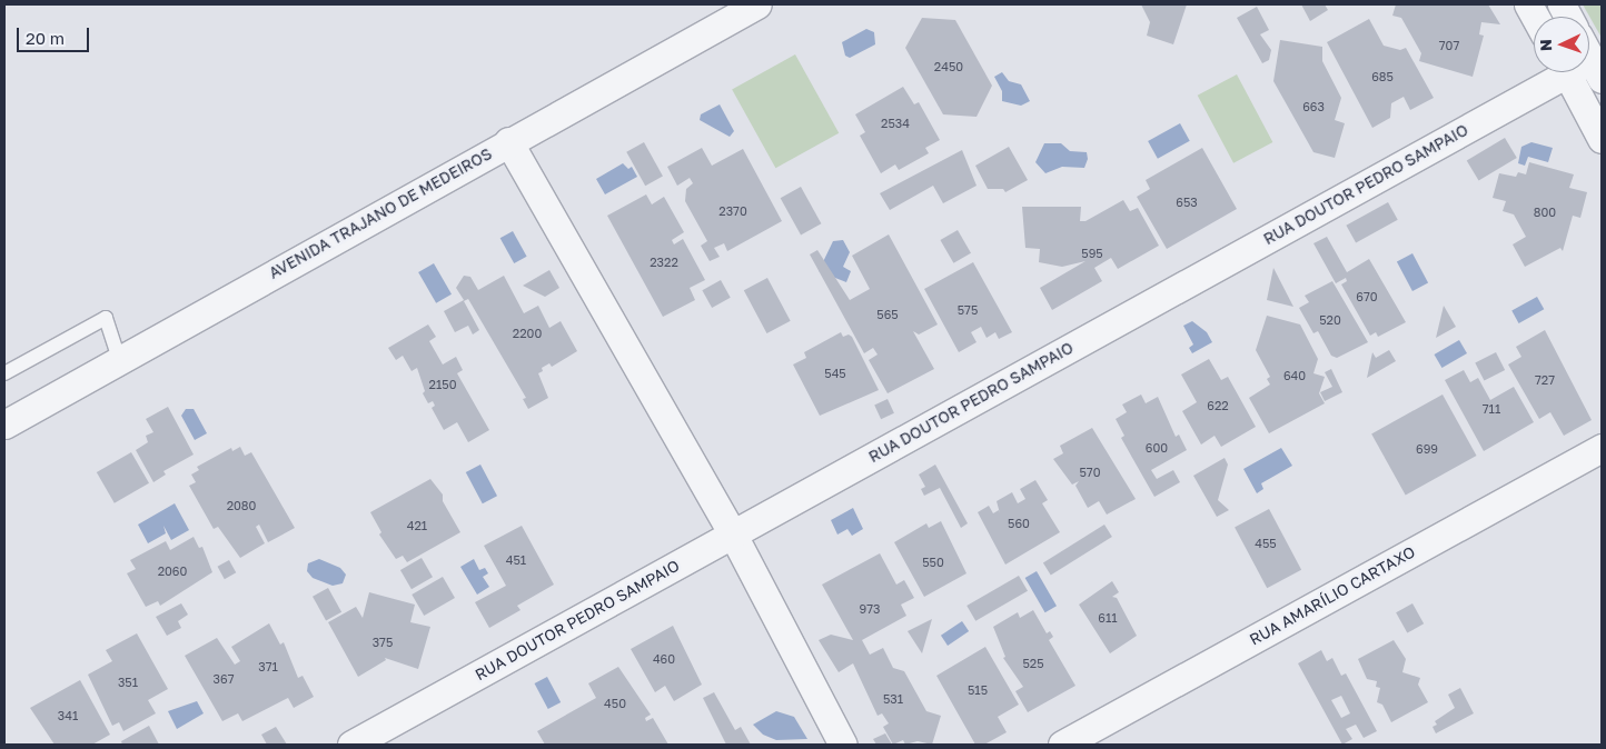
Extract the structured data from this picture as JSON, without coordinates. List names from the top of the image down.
{
  "streets": {
    "street": ["RUA DOUTOR PEDRO SAMPAIO", "AVENIDA TRAJANO DE MEDEIROS", "RUA AMARÍLIO CARTAXO"]
  },
  "house_numbers": [
    "707",
    "2450",
    "685",
    "663",
    "2534",
    "653",
    "2370",
    "800",
    "595",
    "2322",
    "670",
    "575",
    "565",
    "520",
    "2200",
    "545",
    "640",
    "727",
    "2150",
    "622",
    "711",
    "600",
    "699",
    "570",
    "2080",
    "560",
    "421",
    "455",
    "451",
    "550",
    "2060",
    "973",
    "611",
    "375",
    "460",
    "525",
    "371",
    "367",
    "351",
    "515",
    "531",
    "450",
    "341"
  ],
  "scale_bar": "20 m",
  "north": "left"
}
